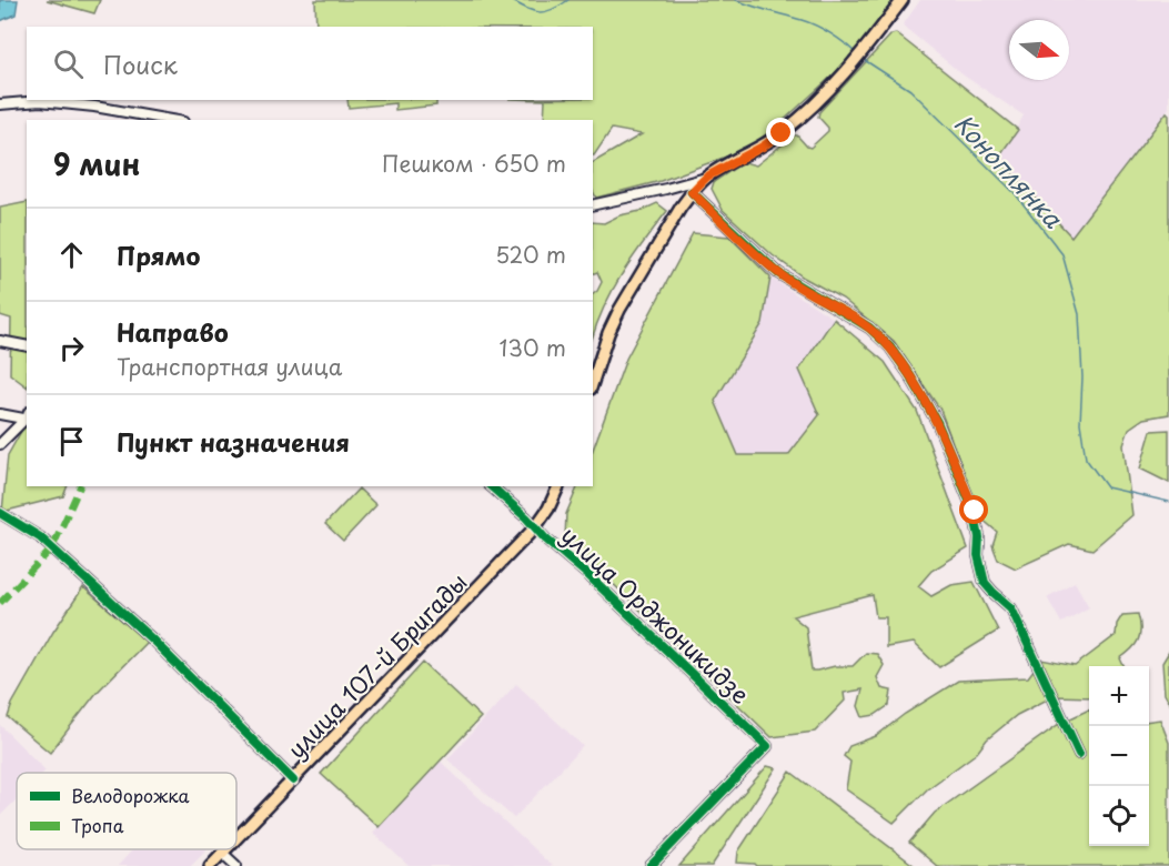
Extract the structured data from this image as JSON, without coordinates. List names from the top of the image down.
{
  "streets": {
    "main road": ["улица 107-й Бригады"],
    "street": ["улица Орджоникидзе"]
  },
  "crossings": [
    ["улица Орджоникидзе", "улица 107-й Бригады"]
  ],
  "water": ["Коноплянка"],
  "legend": ["Велодорожка", "Тропа"],
  "north": "right",
  "page": {
    "search": "Поиск",
    "heading": ["9 мин", "Пешком · 650 m"],
    "list": [
      ["Прямо", "520 m"],
      ["Направо", "Транспортная улица", "130 m"],
      "Пункт назначения"
    ],
    "map_buttons": ["+", "−"]
  }
}
